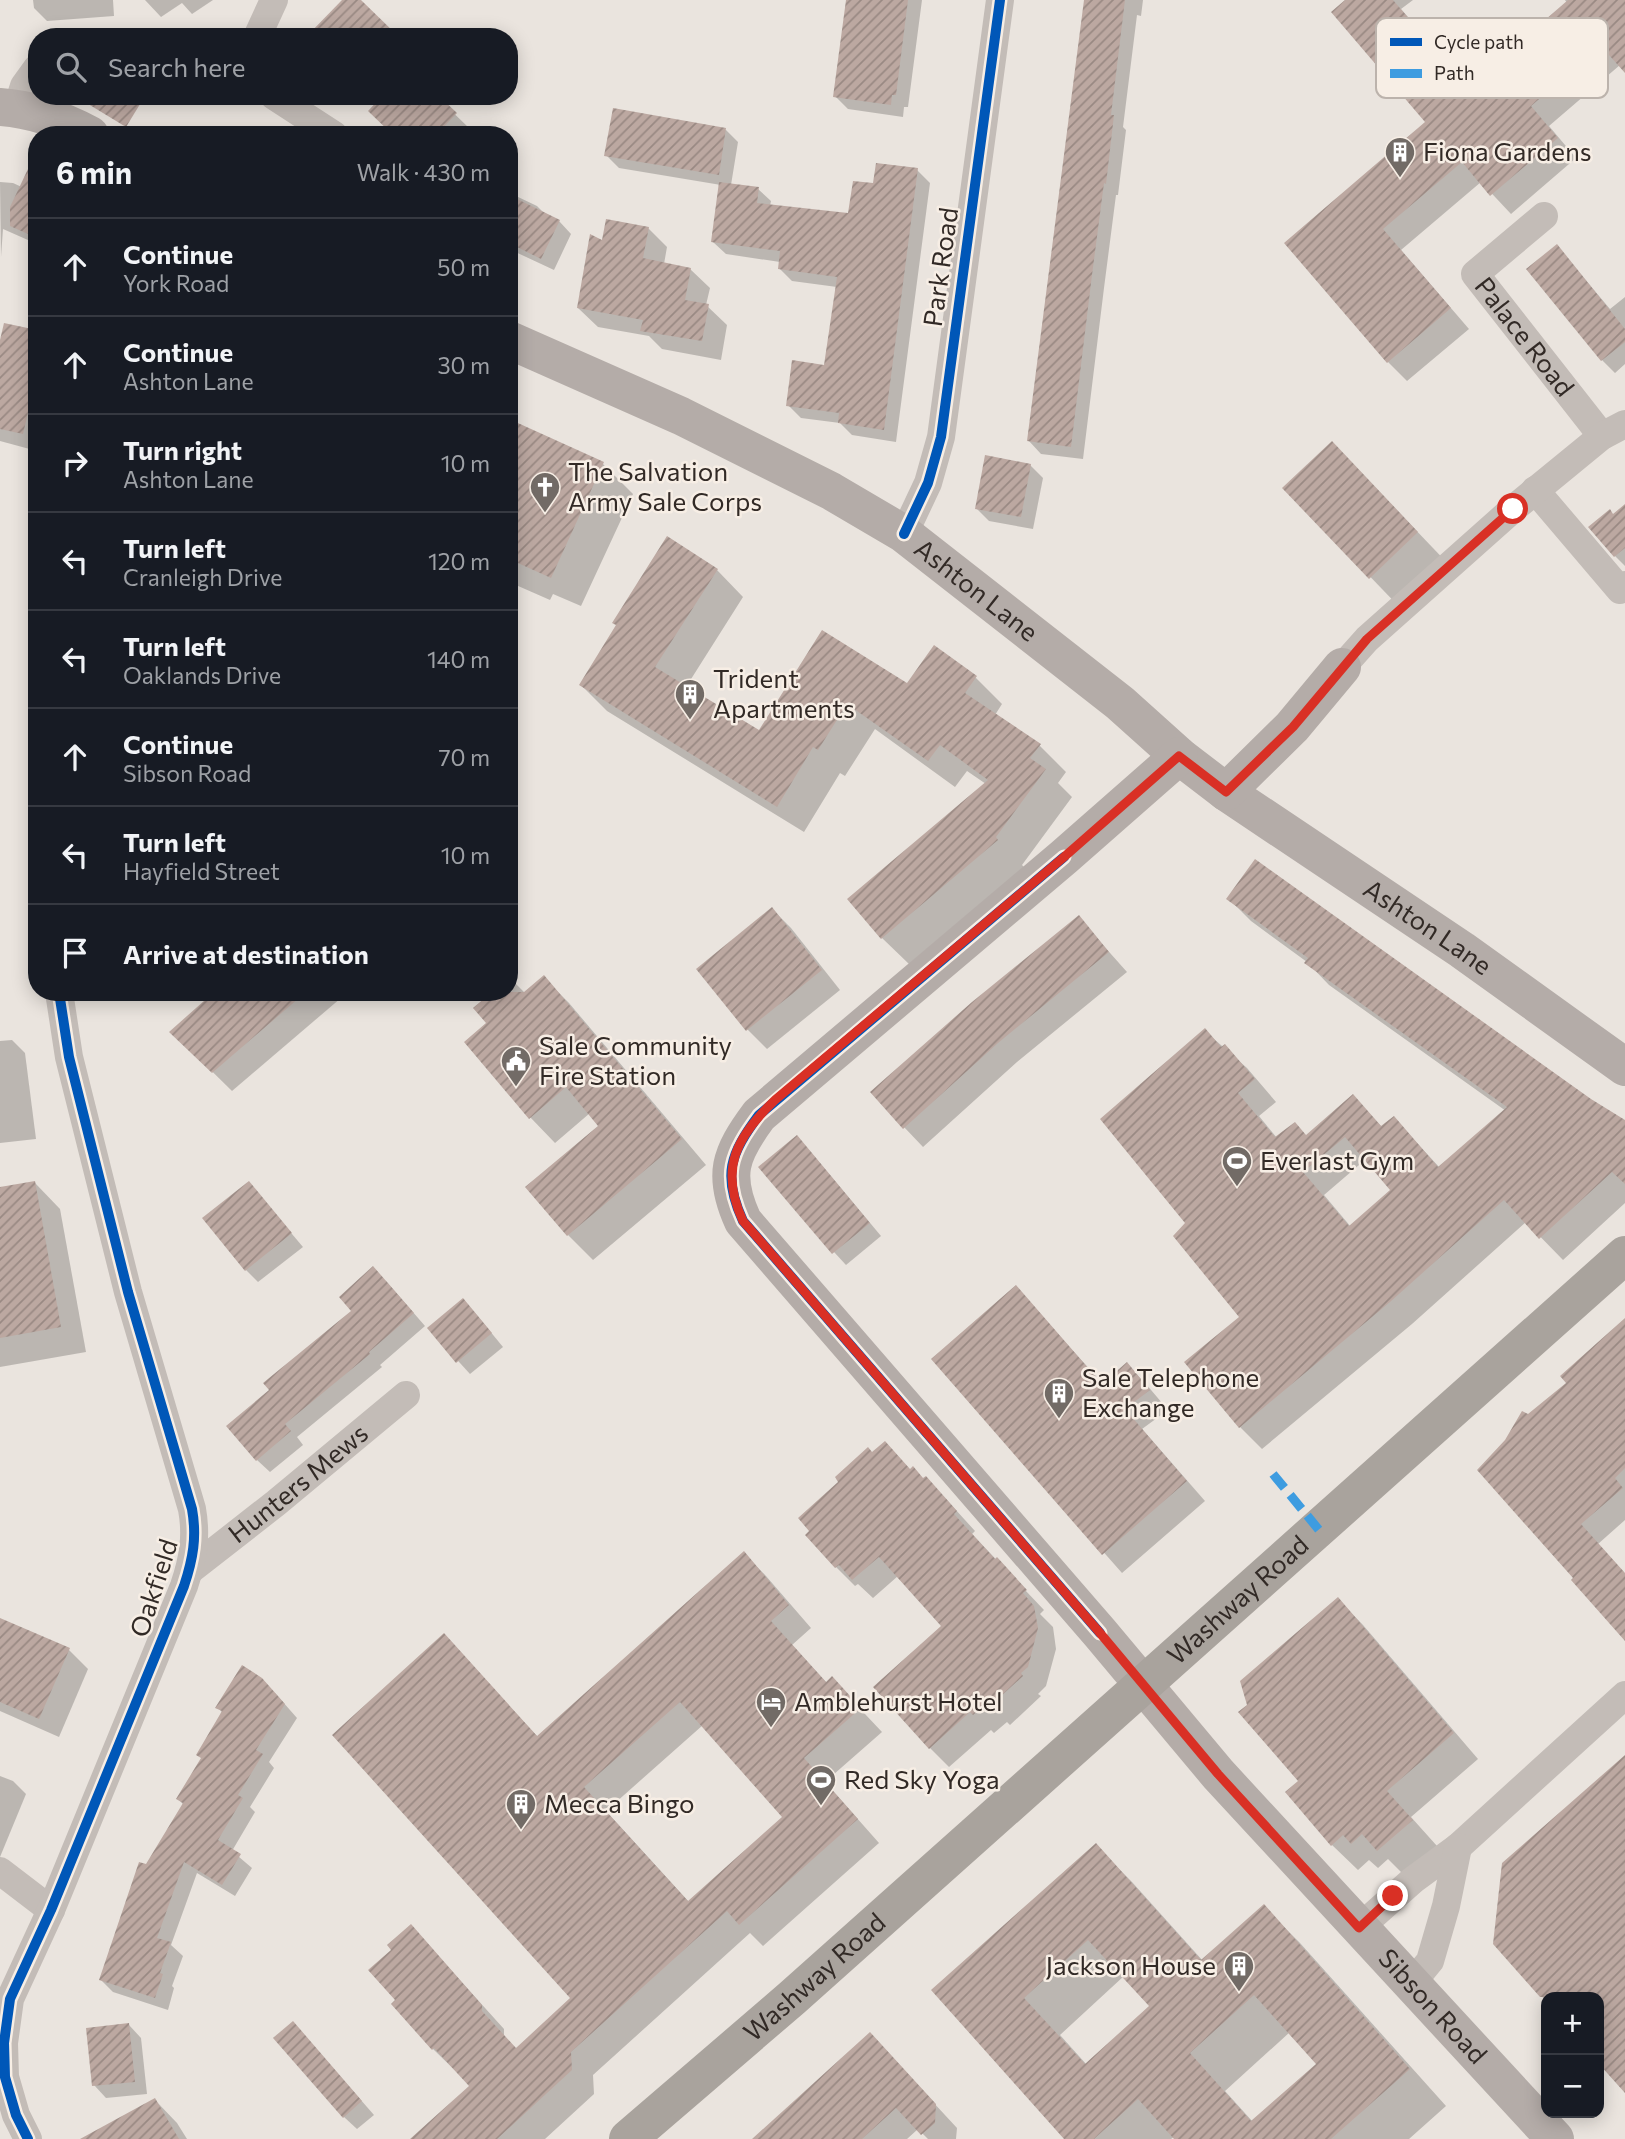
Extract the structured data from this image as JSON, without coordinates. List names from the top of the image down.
{
  "streets": {
    "highway": ["Washway Road"],
    "main road": ["Ashton Lane", "Sibson Road"],
    "street": [
      "Park Road",
      "Palace Road",
      "Hunters Mews",
      "Oakfield"
    ]
  },
  "crossings": [
    ["Park Road", "Ashton Lane"],
    ["Ashton Lane", "Sibson Road"],
    ["Hunters Mews", "Oakfield"],
    ["Washway Road", "Sibson Road"]
  ],
  "places": {
    "building": [
      "Fiona Gardens",
      "Trident Apartments",
      "Sale Telephone Exchange",
      "Mecca Bingo",
      "Jackson House"
    ],
    "church": ["The Salvation Army Sale Corps"],
    "public building": ["Sale Community Fire Station"],
    "sports": ["Everlast Gym", "Red Sky Yoga"],
    "hotel": ["Amblehurst Hotel"]
  },
  "legend": ["Cycle path", "Path"],
  "page": {
    "search": "Search here",
    "heading": ["6 min", "Walk · 430 m"],
    "list": [
      ["Continue", "York Road", "50 m"],
      ["Continue", "Ashton Lane", "30 m"],
      ["Turn right", "Ashton Lane", "10 m"],
      ["Turn left", "Cranleigh Drive", "120 m"],
      ["Turn left", "Oaklands Drive", "140 m"],
      ["Continue", "Sibson Road", "70 m"],
      ["Turn left", "Hayfield Street", "10 m"],
      "Arrive at destination"
    ],
    "map_buttons": ["+", "−"]
  }
}
